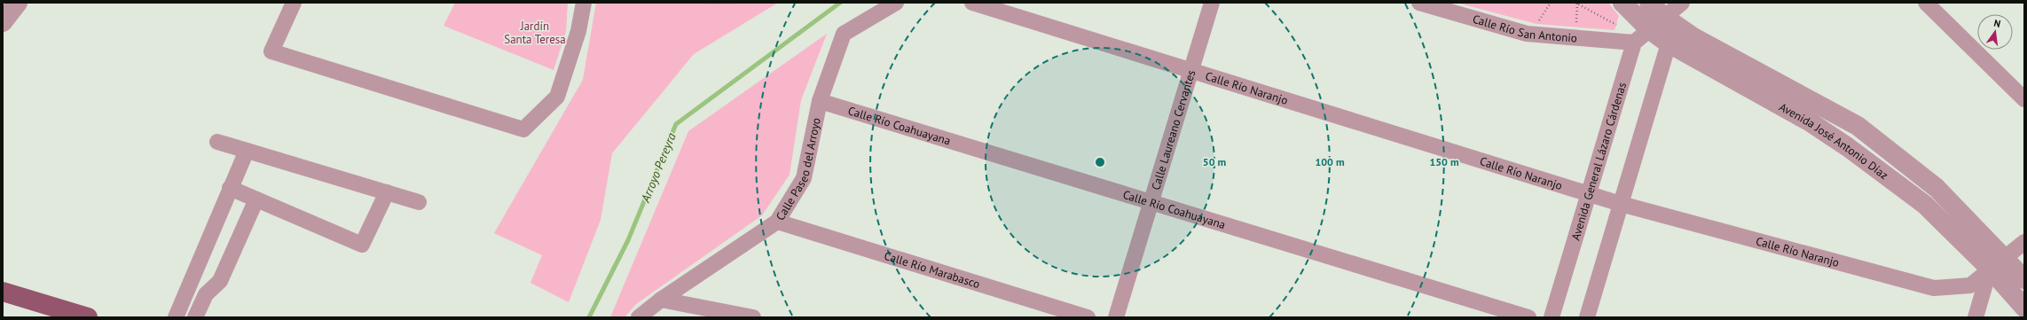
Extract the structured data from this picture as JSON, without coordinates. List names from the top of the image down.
{
  "streets": {
    "street": [
      "Calle Río San Antonio",
      "Calle Río Naranjo",
      "Calle Río Coahuayana",
      "Calle Laureano Cervantes",
      "Avenida José Antonio Díaz",
      "Avenida General Lázaro Cárdenas",
      "Calle Paseo del Arroyo",
      "Calle Río Marabasco"
    ]
  },
  "crossings": [
    ["Calle Río San Antonio", "Avenida General Lázaro Cárdenas"],
    ["Calle Río Naranjo", "Calle Laureano Cervantes"],
    ["Calle Río Naranjo", "Avenida José Antonio Díaz"],
    ["Calle Río Naranjo", "Avenida General Lázaro Cárdenas"],
    ["Calle Río Coahuayana", "Calle Laureano Cervantes"],
    ["Calle Río Coahuayana", "Calle Paseo del Arroyo"],
    ["Calle Paseo del Arroyo", "Calle Río Marabasco"]
  ],
  "water": ["Arroyo Pereyra"],
  "parks": ["Jardín Santa Teresa"],
  "north": "top",
  "rings": ["50 m", "100 m", "150 m"]
}
